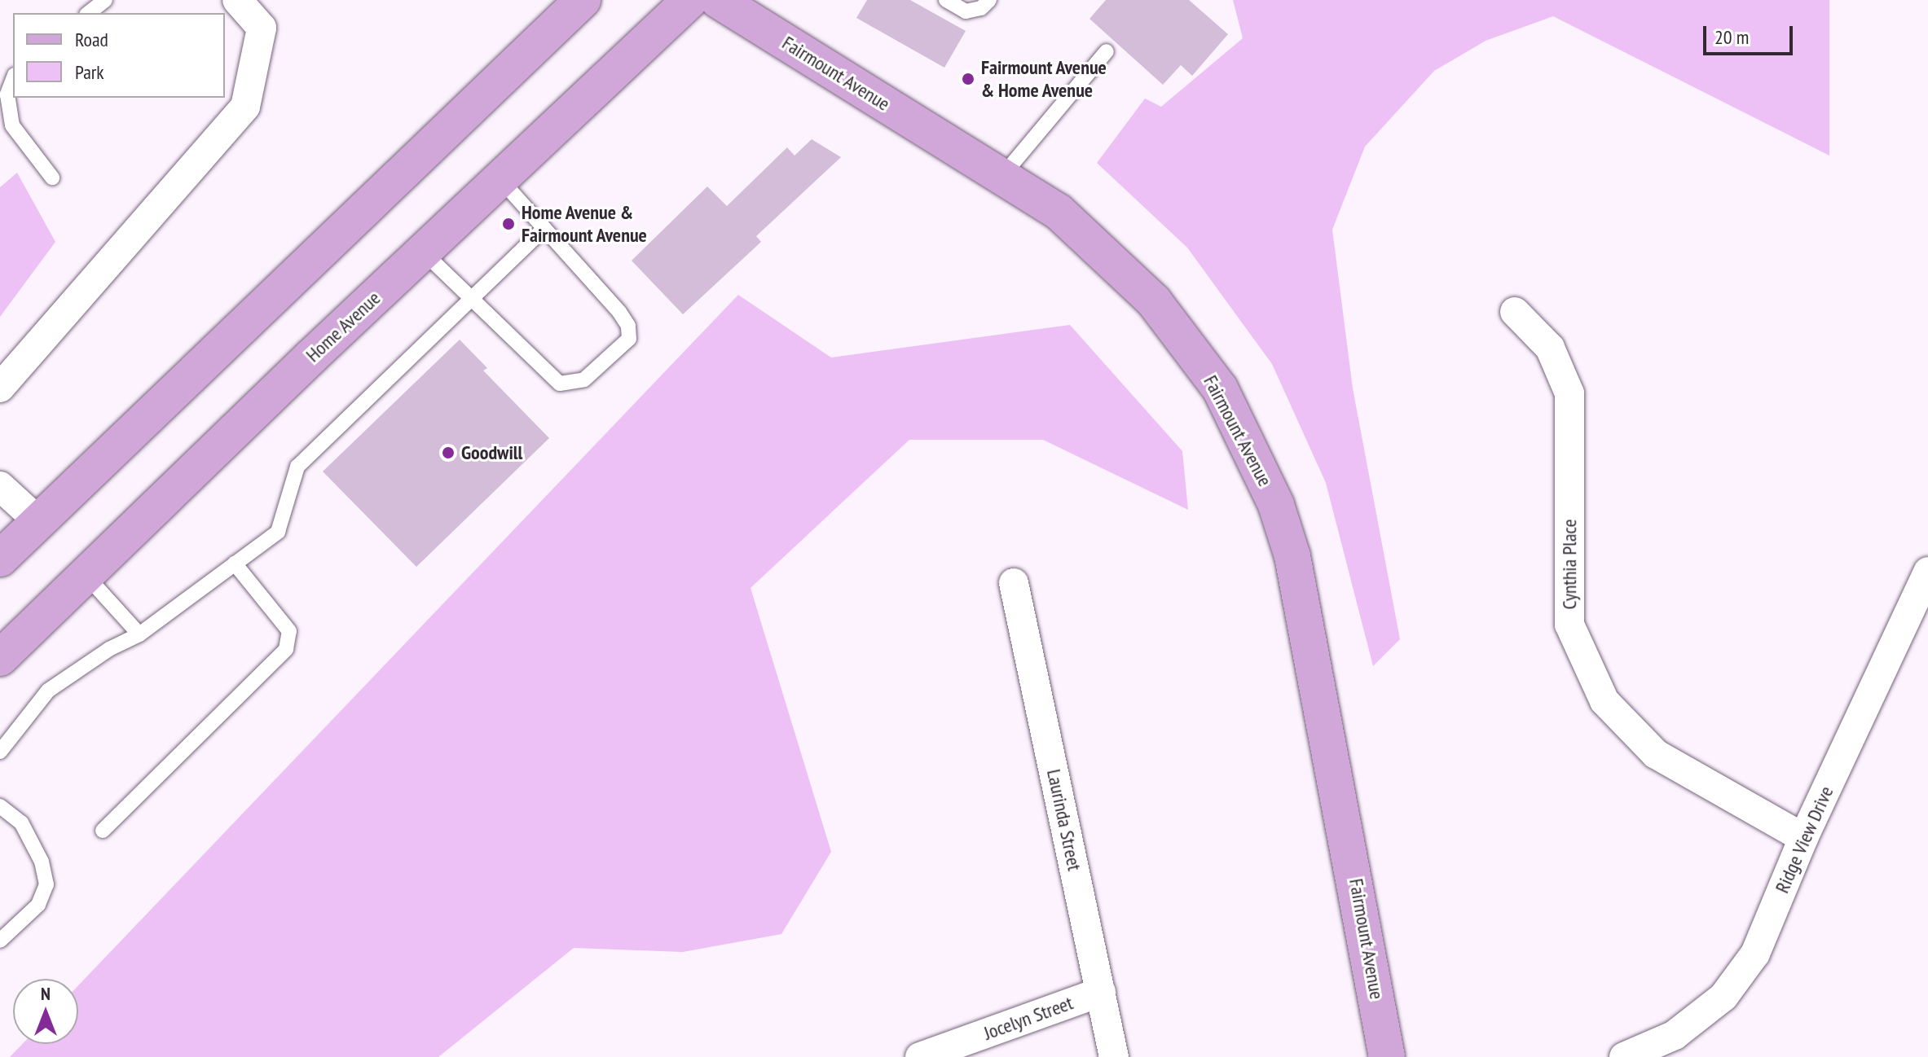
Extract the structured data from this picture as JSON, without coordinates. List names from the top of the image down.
{
  "streets": {
    "main road": ["Fairmount Avenue", "Home Avenue"],
    "street": [
      "Cynthia Place",
      "Laurinda Street",
      "Ridge View Drive",
      "Jocelyn Street"
    ]
  },
  "crossings": [
    ["Cynthia Place", "Ridge View Drive"],
    ["Laurinda Street", "Jocelyn Street"]
  ],
  "places": ["Fairmount Avenue & Home Avenue", "Home Avenue & Fairmount Avenue", "Goodwill"],
  "legend": ["Road", "Park"],
  "scale_bar": "20 m",
  "north": "top"
}
